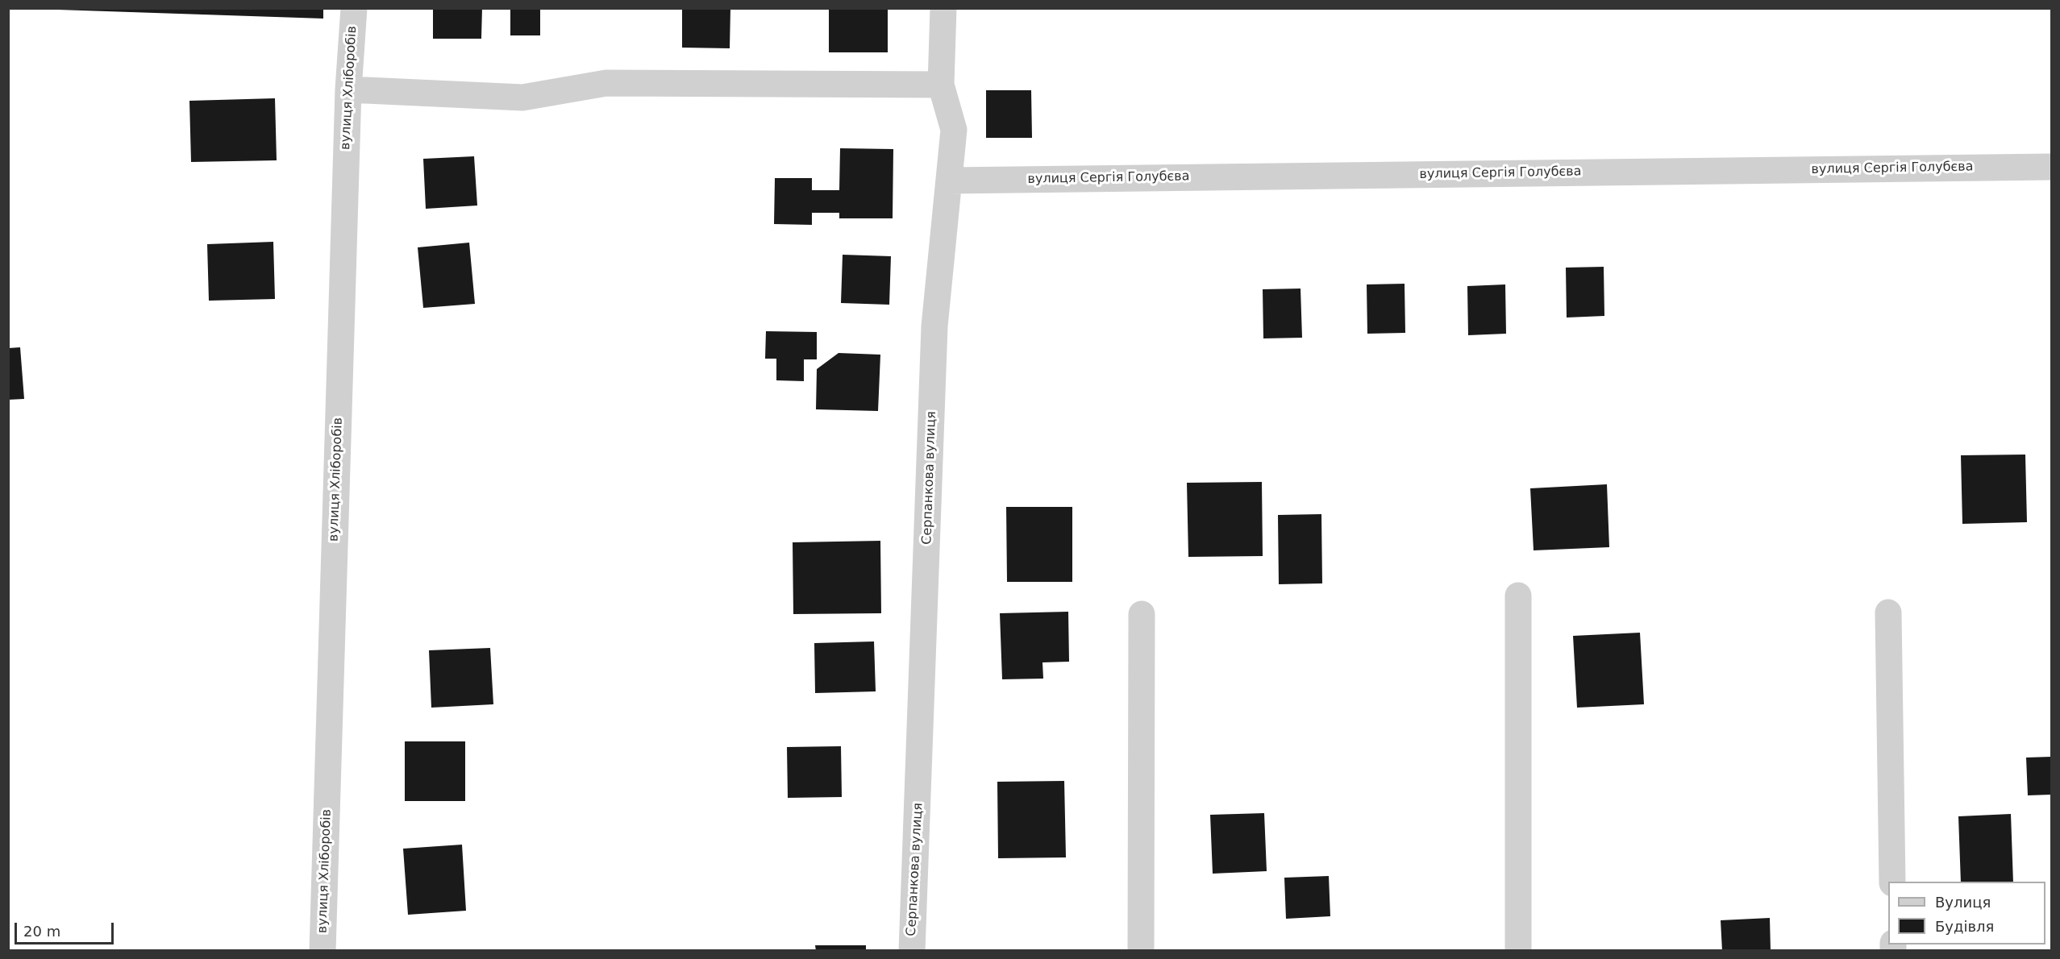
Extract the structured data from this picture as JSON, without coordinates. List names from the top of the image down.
{
  "streets": {
    "street": ["вулиця Хліборобів", "вулиця Сергія Голубєва", "Серпанкова вулиця"]
  },
  "crossings": [
    ["вулиця Сергія Голубєва", "Серпанкова вулиця"]
  ],
  "legend": ["Вулиця", "Будівля"],
  "scale_bar": "20 m"
}
